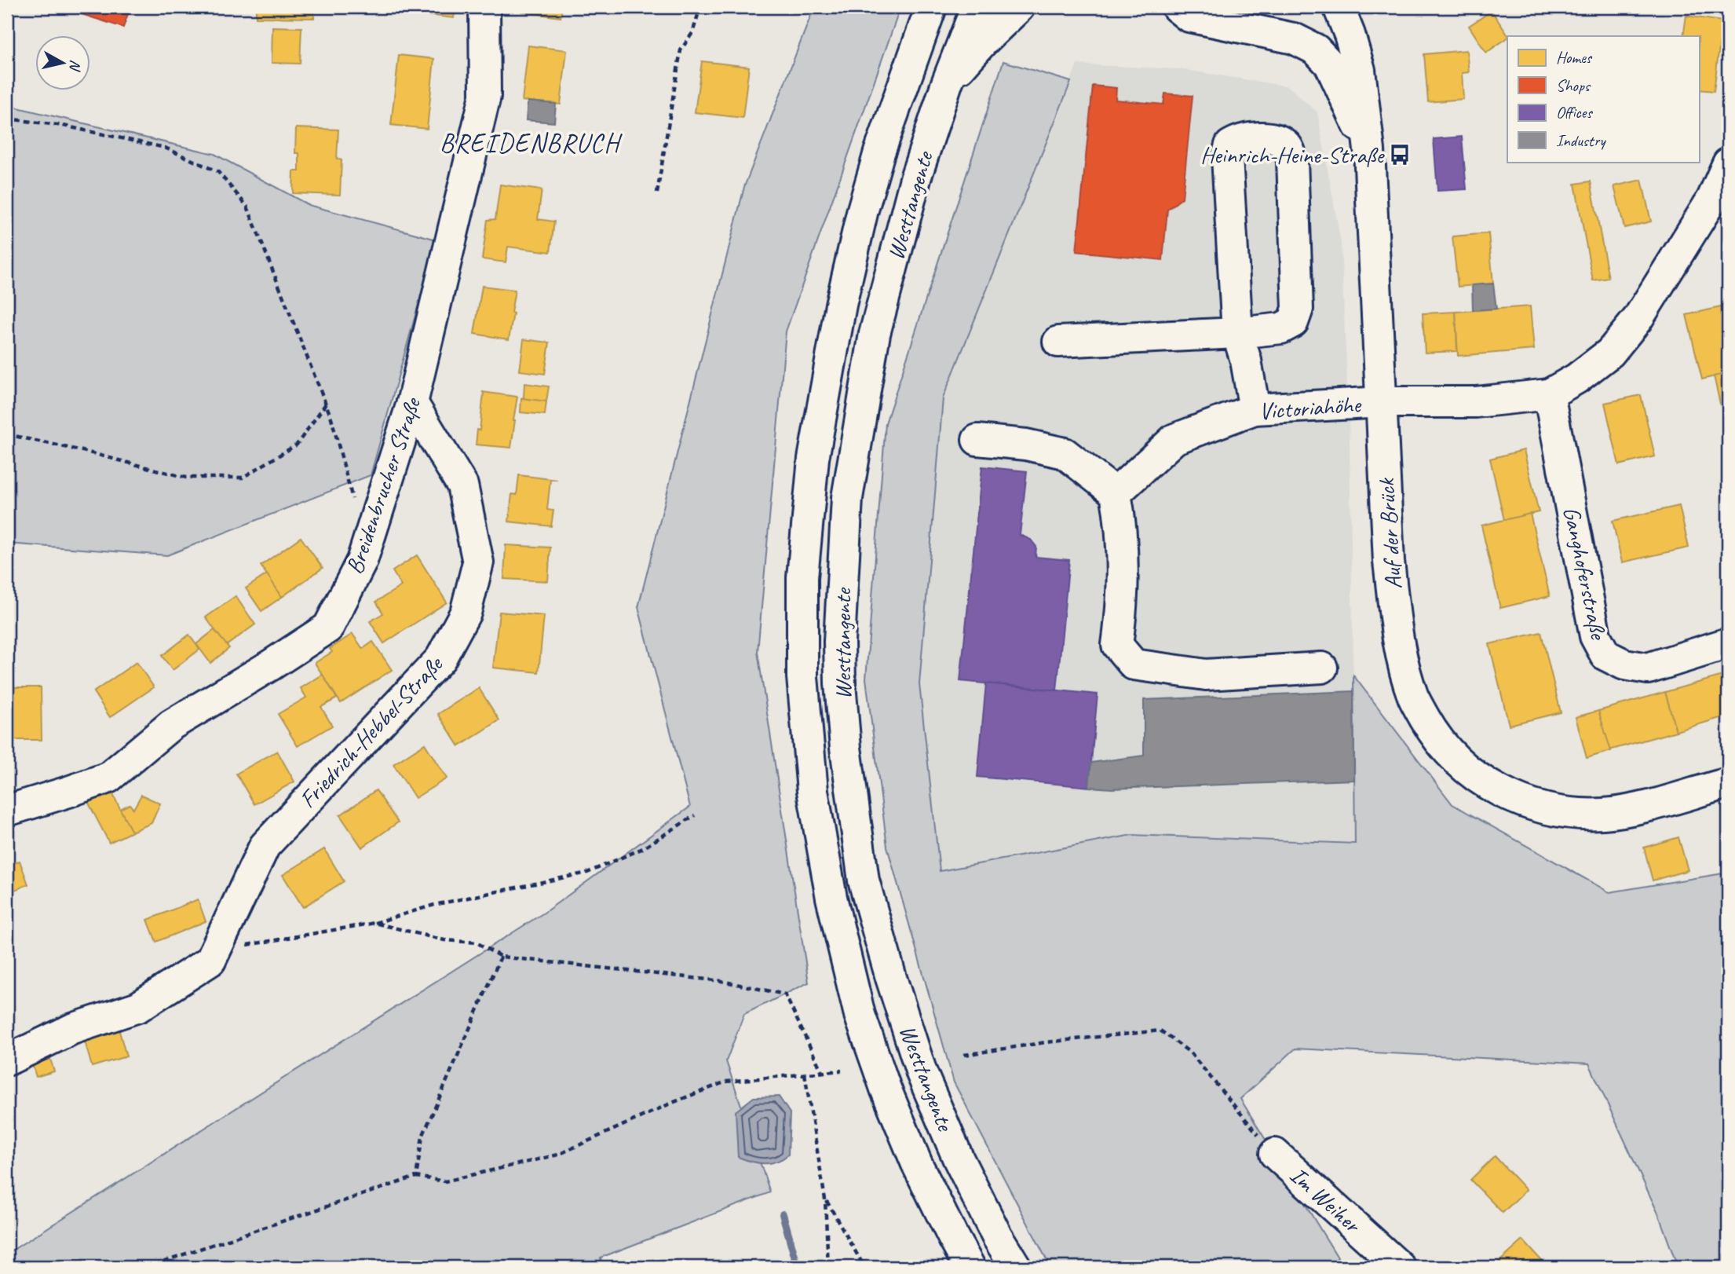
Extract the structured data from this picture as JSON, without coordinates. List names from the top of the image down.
{
  "streets": {
    "main road": [
      "Westtangente",
      "Victoriahöhe",
      "Breidenbrucher Straße",
      "Auf der Brück",
      "Ganghoferstraße",
      "Friedrich-Hebbel-Straße",
      "Im Weiher"
    ]
  },
  "crossings": [
    ["Victoriahöhe", "Auf der Brück"],
    ["Breidenbrucher Straße", "Friedrich-Hebbel-Straße"]
  ],
  "districts": ["BREIDENBRUCH"],
  "places": {
    "bus stop": ["Heinrich-Heine-Straße"]
  },
  "legend": [
    "Homes",
    "Shops",
    "Offices",
    "Industry"
  ],
  "north": "right"
}
